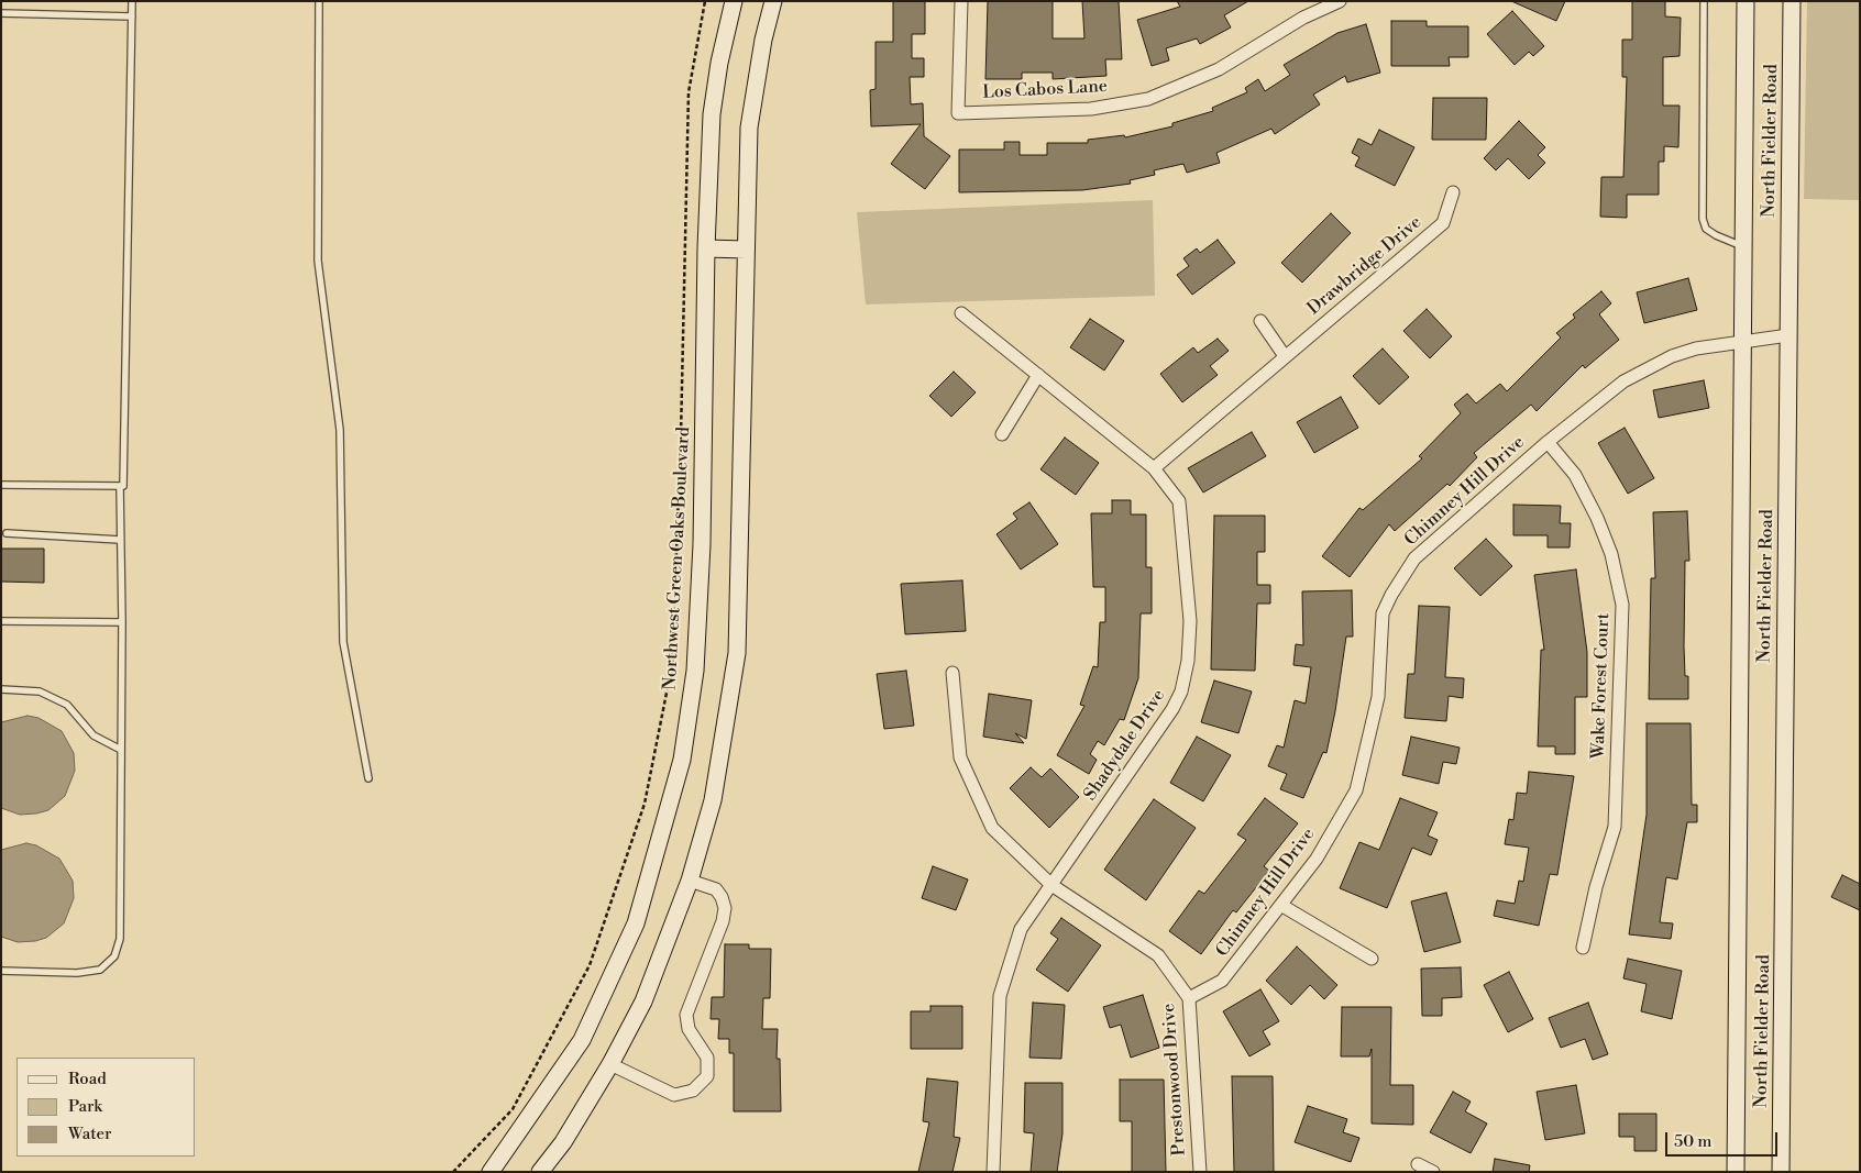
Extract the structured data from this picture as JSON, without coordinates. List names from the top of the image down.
{
  "streets": {
    "main road": ["North Fielder Road", "Northwest Green Oaks Boulevard"],
    "street": [
      "Los Cabos Lane",
      "Drawbridge Drive",
      "Chimney Hill Drive",
      "Wake Forest Court",
      "Shadydale Drive",
      "Prestonwood Drive"
    ]
  },
  "crossings": [
    ["North Fielder Road", "Chimney Hill Drive"],
    ["Drawbridge Drive", "Shadydale Drive"],
    ["Chimney Hill Drive", "Wake Forest Court"],
    ["Chimney Hill Drive", "Prestonwood Drive"],
    ["Shadydale Drive", "Prestonwood Drive"]
  ],
  "legend": ["Road", "Park", "Water"],
  "scale_bar": "50 m"
}
